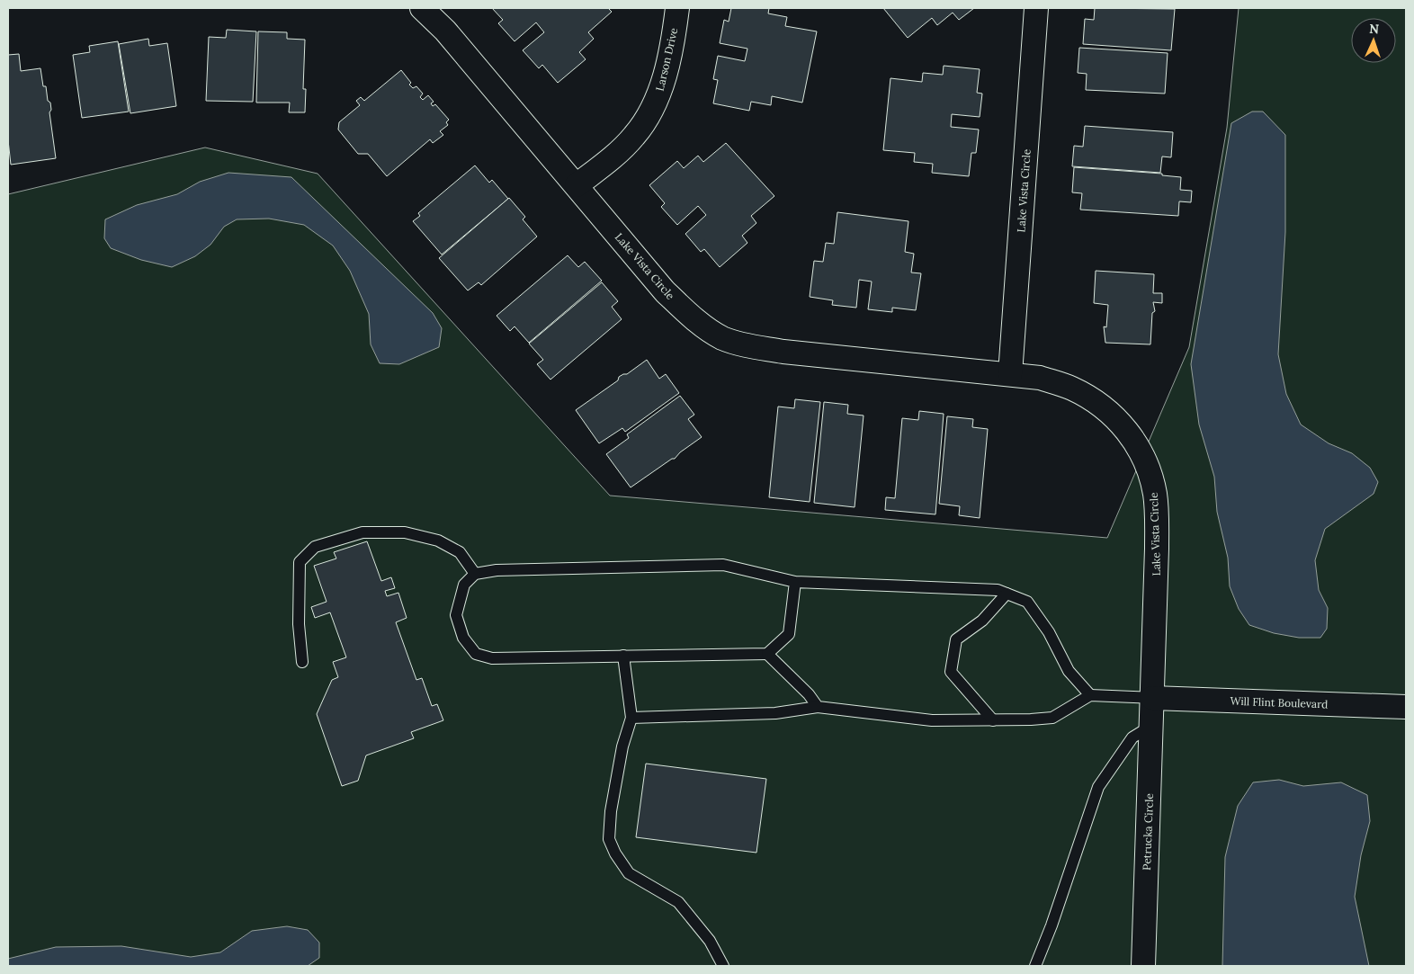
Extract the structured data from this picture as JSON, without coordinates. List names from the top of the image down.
{
  "streets": {
    "street": [
      "Larson Drive",
      "Lake Vista Circle",
      "Will Flint Boulevard",
      "Petrucka Circle"
    ]
  },
  "crossings": [
    ["Larson Drive", "Lake Vista Circle"],
    ["Lake Vista Circle", "Will Flint Boulevard"],
    ["Lake Vista Circle", "Petrucka Circle"],
    ["Will Flint Boulevard", "Petrucka Circle"]
  ],
  "north": "top"
}
